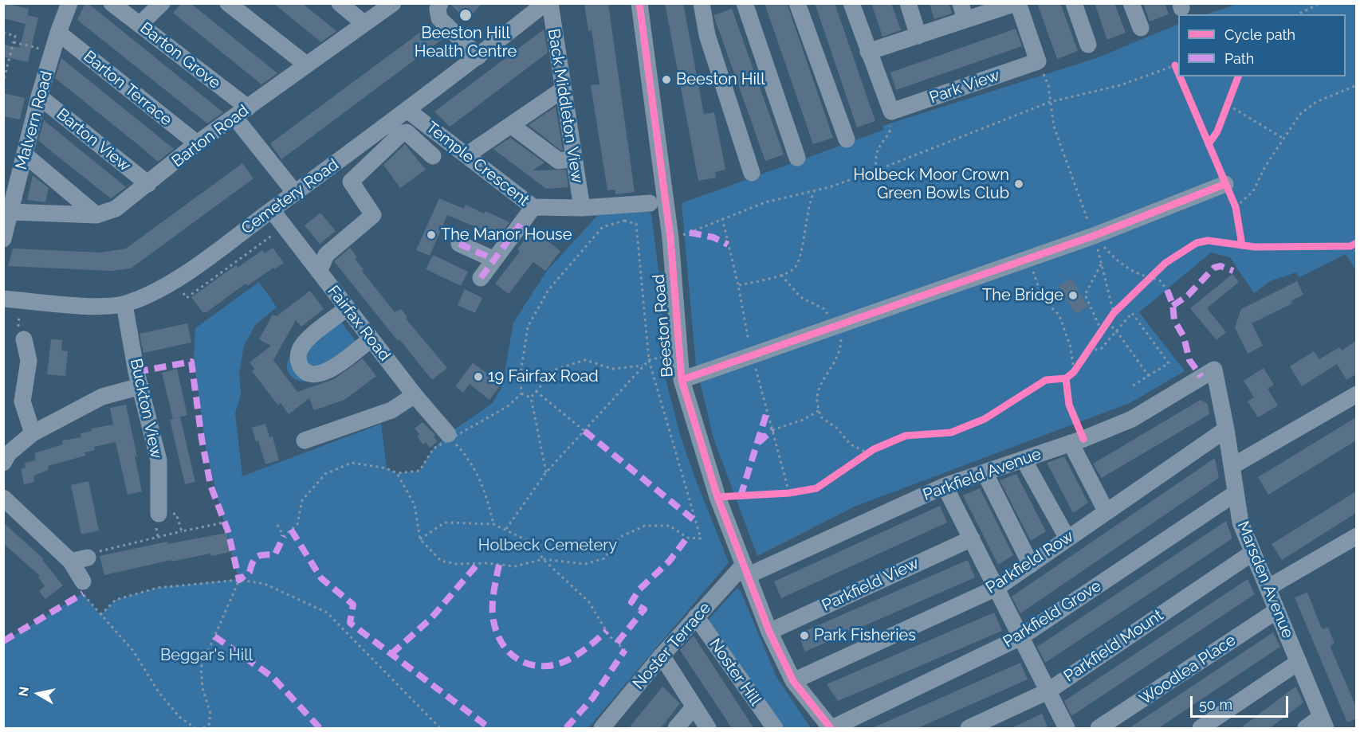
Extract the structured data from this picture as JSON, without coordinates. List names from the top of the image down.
{
  "streets": {
    "street": [
      "Barton Grove",
      "Park View",
      "Barton Terrace",
      "Back Middleton View",
      "Malvern Road",
      "Barton Road",
      "Barton View",
      "Temple Crescent",
      "Cemetery Road",
      "Fairfax Road",
      "Beeston Road",
      "Buckton View",
      "Parkfield Avenue",
      "Parkfield Row",
      "Marsden Avenue",
      "Parkfield View",
      "Parkfield Grove",
      "Noster Terrace",
      "Parkfield Mount",
      "Woodlea Place",
      "Noster Hill"
    ]
  },
  "crossings": [
    ["Barton Grove", "Barton Road"],
    ["Barton Grove", "Cemetery Road"],
    ["Barton Terrace", "Malvern Road"],
    ["Barton Terrace", "Barton Road"],
    ["Back Middleton View", "Temple Crescent"],
    ["Malvern Road", "Barton Road"],
    ["Malvern Road", "Barton View"],
    ["Barton Road", "Barton View"],
    ["Temple Crescent", "Cemetery Road"],
    ["Cemetery Road", "Fairfax Road"],
    ["Cemetery Road", "Buckton View"],
    ["Beeston Road", "Parkfield Avenue"],
    ["Beeston Road", "Parkfield Row"],
    ["Beeston Road", "Parkfield View"],
    ["Beeston Road", "Parkfield Grove"],
    ["Beeston Road", "Noster Terrace"],
    ["Parkfield Avenue", "Marsden Avenue"],
    ["Parkfield Avenue", "Noster Terrace"],
    ["Parkfield Row", "Marsden Avenue"],
    ["Marsden Avenue", "Parkfield Grove"],
    ["Marsden Avenue", "Parkfield Mount"],
    ["Marsden Avenue", "Woodlea Place"],
    ["Noster Terrace", "Noster Hill"]
  ],
  "parks": ["Holbeck Cemetery", "Beggar's Hill"],
  "places": [
    "Beeston Hill Health Centre",
    "Beeston Hill",
    "Holbeck Moor Crown Green Bowls Club",
    "The Manor House",
    "The Bridge",
    "19 Fairfax Road",
    "Park Fisheries"
  ],
  "legend": ["Cycle path", "Path"],
  "scale_bar": "50 m",
  "north": "left"
}
